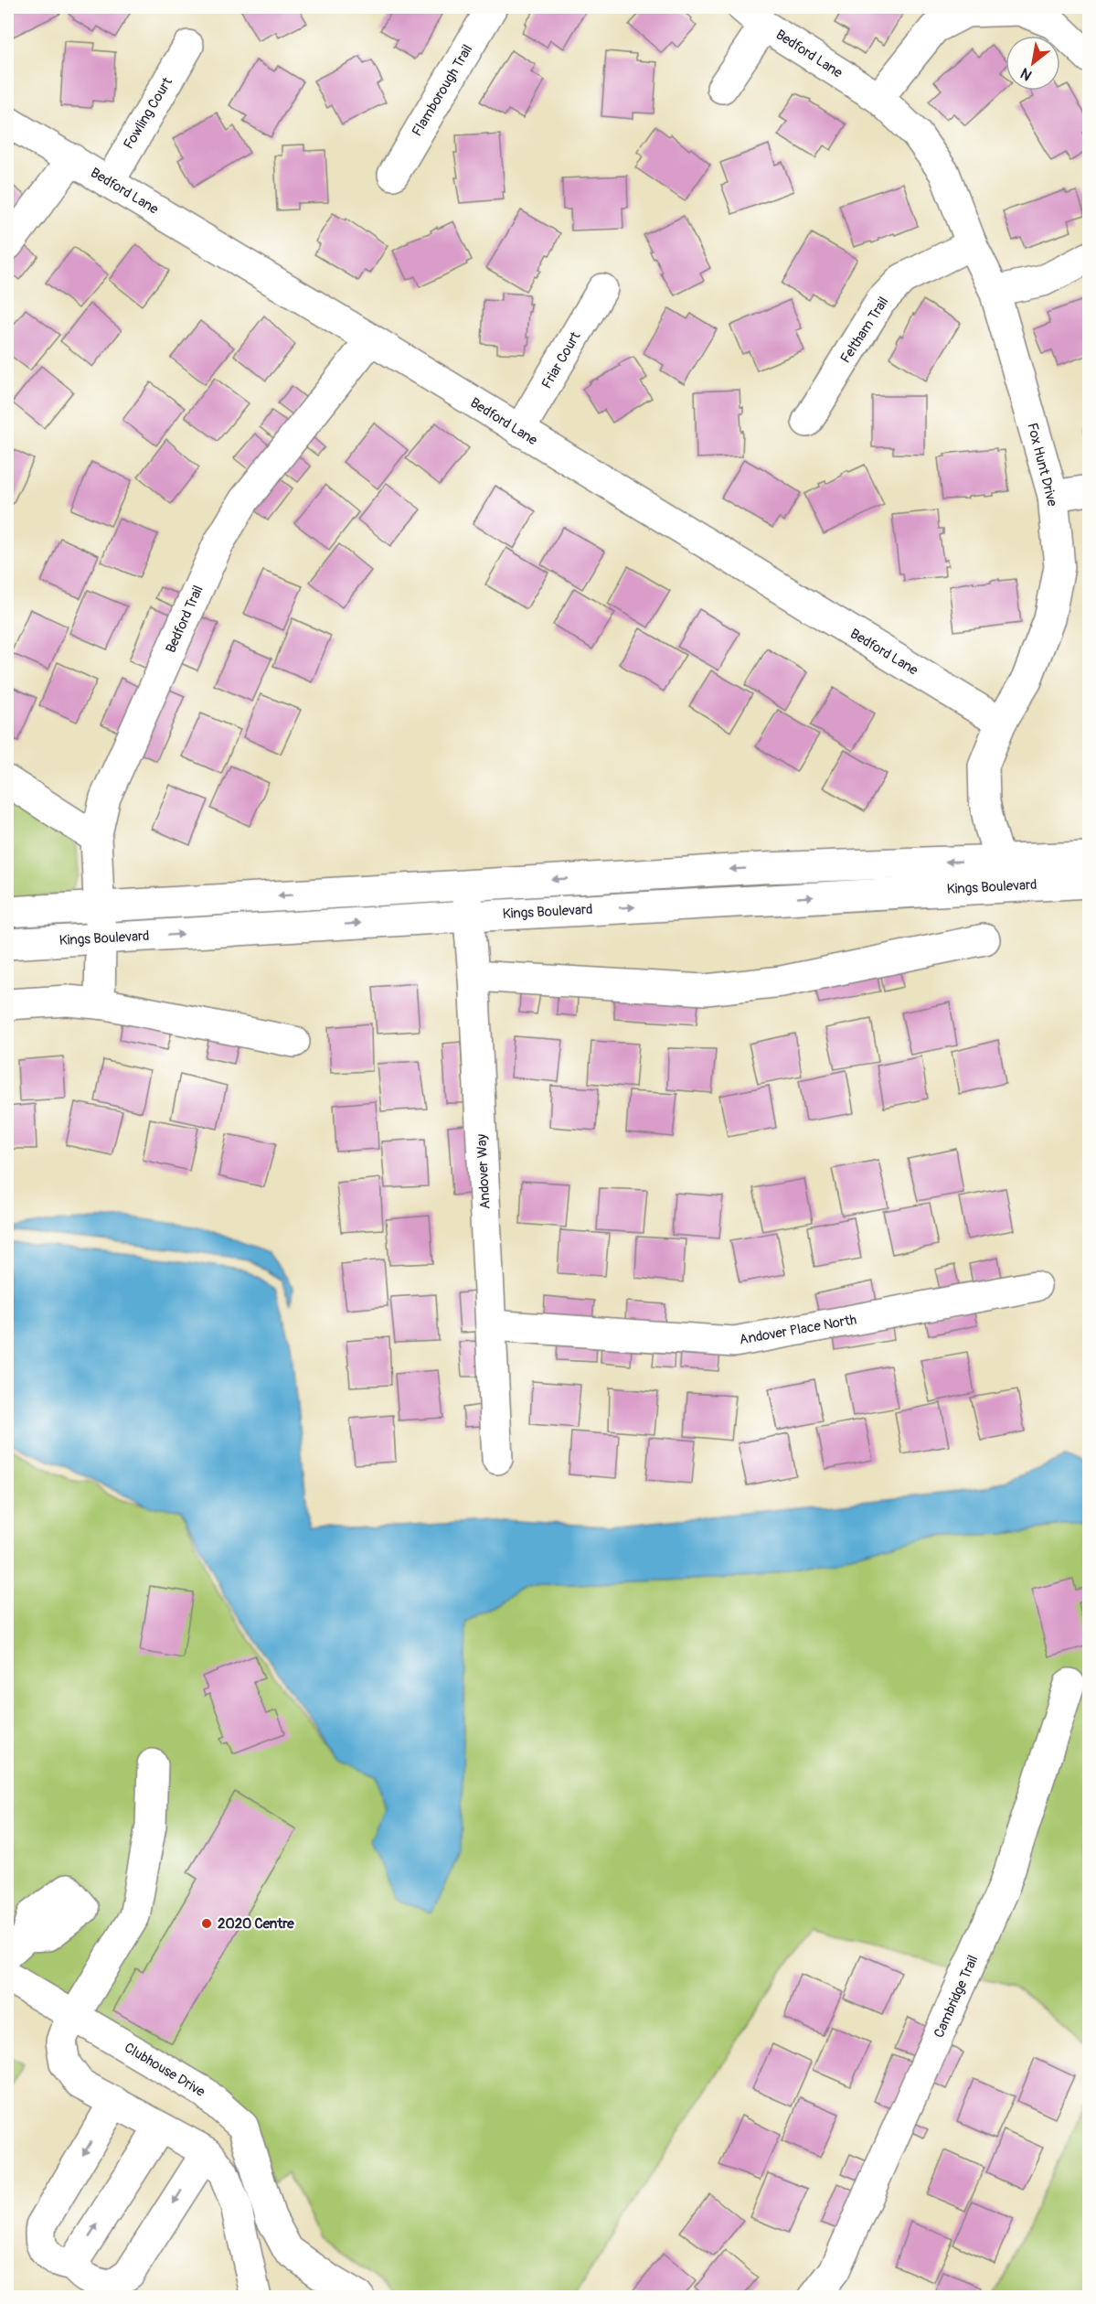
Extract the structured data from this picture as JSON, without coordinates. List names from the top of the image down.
{
  "streets": {
    "street": [
      "Bedford Lane",
      "Flamborough Trail",
      "Fowling Court",
      "Feltham Trail",
      "Friar Court",
      "Fox Hunt Drive",
      "Bedford Trail",
      "Kings Boulevard",
      "Andover Way",
      "Andover Place North",
      "Cambridge Trail",
      "Clubhouse Drive"
    ]
  },
  "crossings": [
    ["Bedford Lane", "Fowling Court"],
    ["Bedford Lane", "Friar Court"],
    ["Bedford Lane", "Fox Hunt Drive"],
    ["Bedford Lane", "Bedford Trail"],
    ["Feltham Trail", "Fox Hunt Drive"],
    ["Fox Hunt Drive", "Kings Boulevard"],
    ["Bedford Trail", "Kings Boulevard"],
    ["Kings Boulevard", "Andover Way"],
    ["Andover Way", "Andover Place North"]
  ],
  "places": ["2020 Centre"],
  "north": "bottom left"
}
